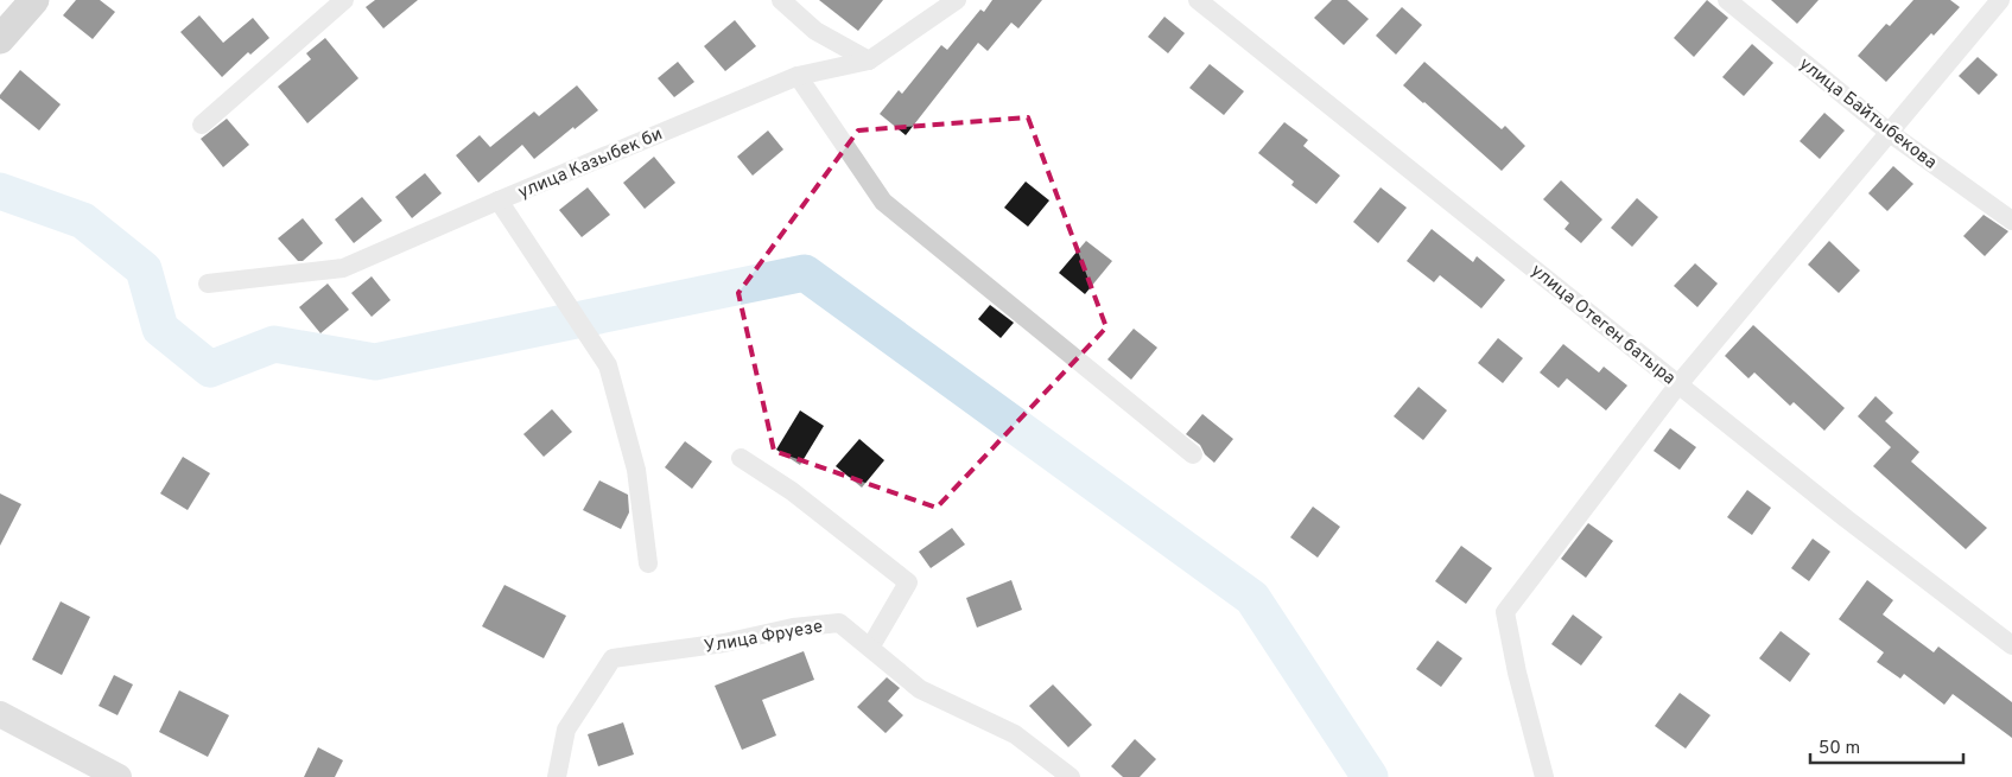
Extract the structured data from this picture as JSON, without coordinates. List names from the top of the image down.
{
  "streets": {
    "street": [
      "улица Байтыбекова",
      "улица Казыбек би",
      "улица Отеген батыра",
      "Улица Фруезе"
    ]
  },
  "scale_bar": "50 m"
}
